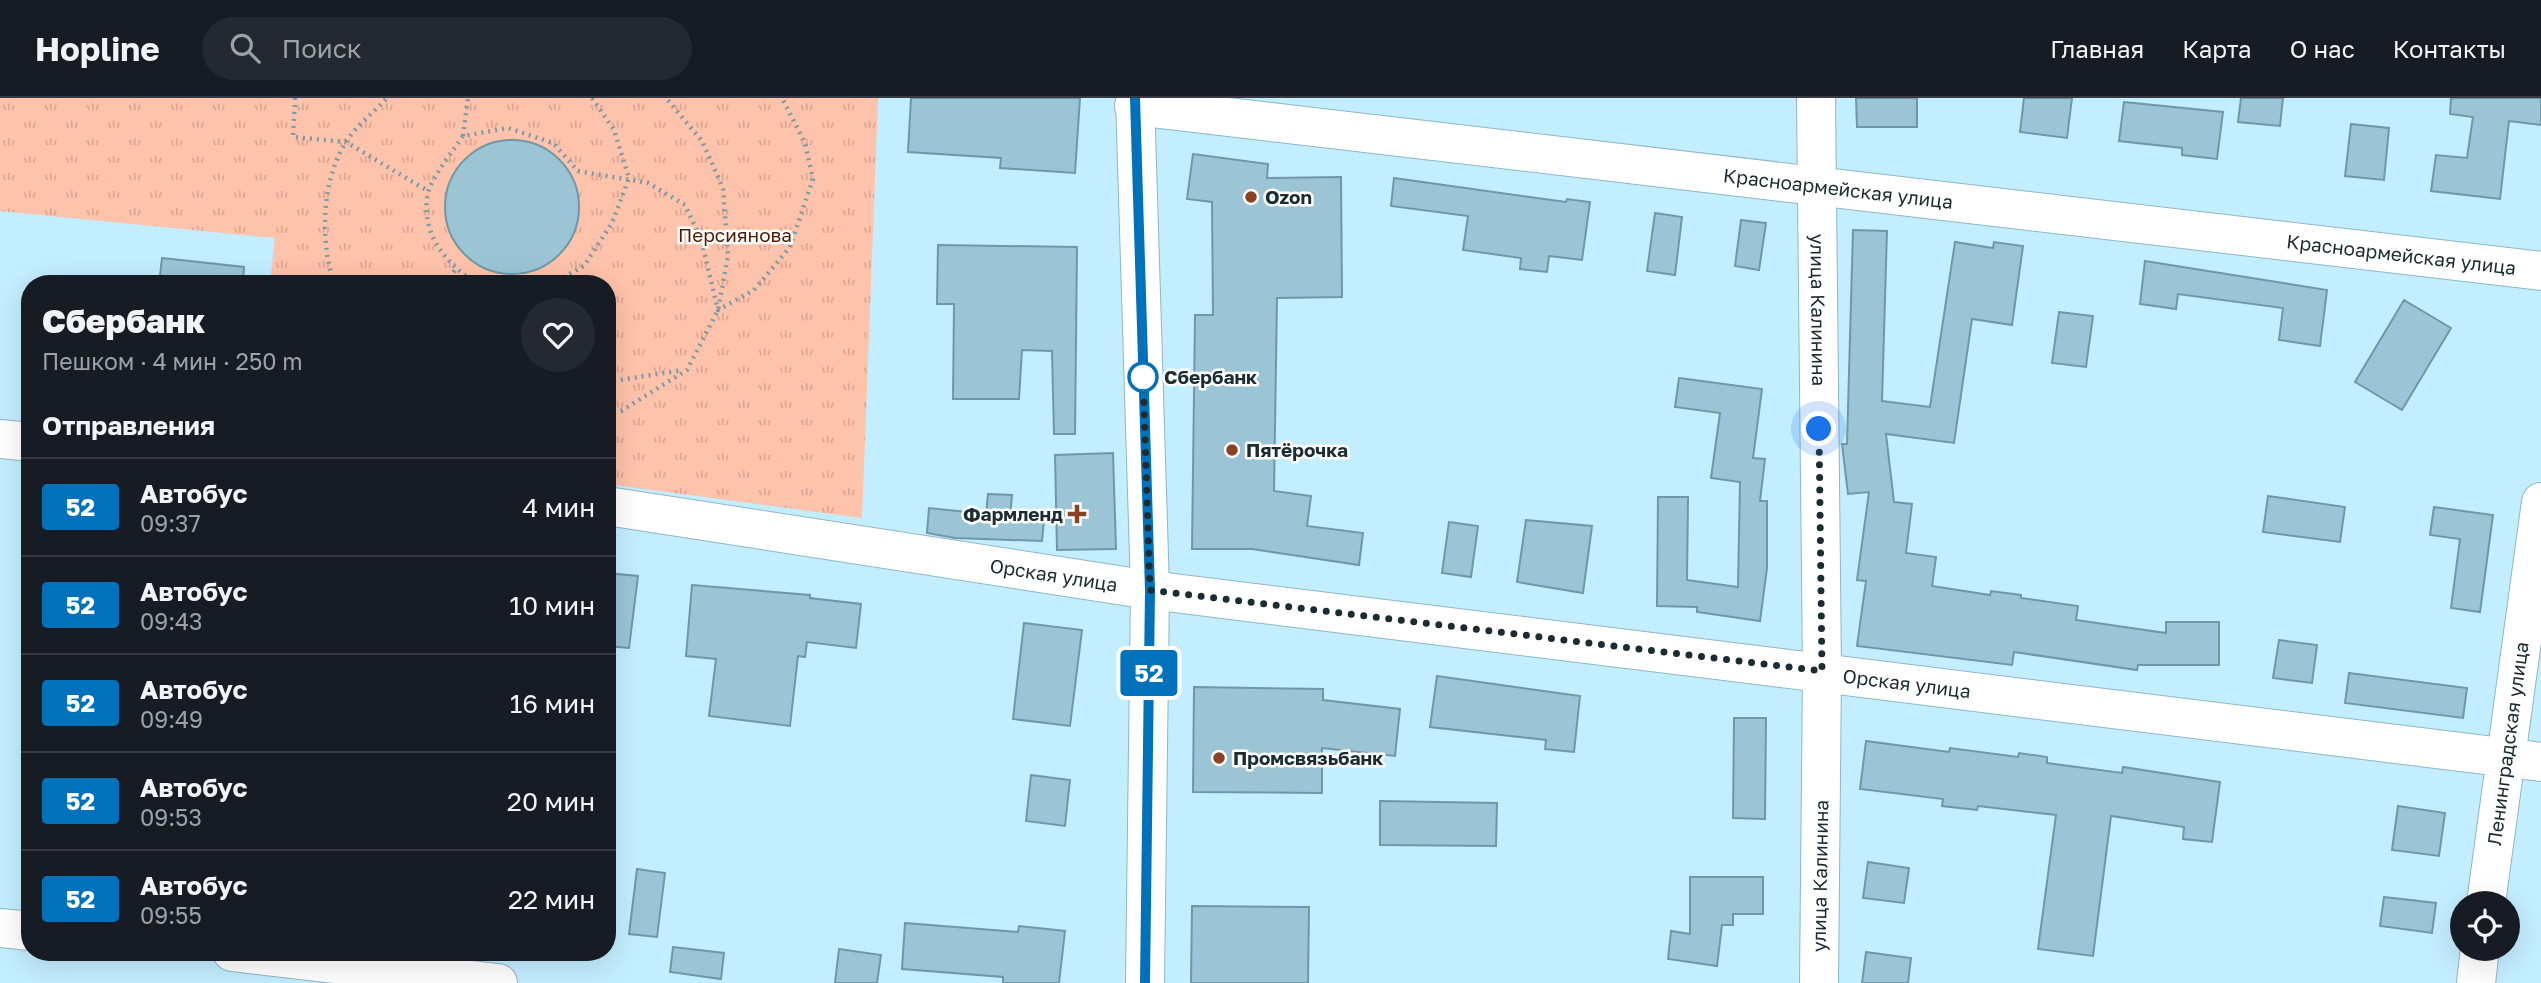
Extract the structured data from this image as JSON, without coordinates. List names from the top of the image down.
{
  "streets": {
    "street": [
      "Красноармейская улица",
      "улица Калинина",
      "Орская улица",
      "Ленинградская улица"
    ]
  },
  "crossings": [
    ["Красноармейская улица", "улица Калинина"],
    ["улица Калинина", "Орская улица"],
    ["Орская улица", "Ленинградская улица"]
  ],
  "parks": ["Персиянова"],
  "places": {
    "other": [
      "Ozon",
      "Сбербанк",
      "Пятёрочка",
      "Промсвязьбанк"
    ],
    "health": ["Фармленд"]
  },
  "lines": ["bus line 52"],
  "page": {
    "header": "Hopline",
    "search": "Поиск",
    "nav": [
      "Главная",
      "Карта",
      "О нас",
      "Контакты"
    ],
    "on_map": "52",
    "heading": [
      ["Сбербанк", "Пешком · 4 мин · 250 m"],
      "Отправления"
    ],
    "list": [
      {
        "mark": "52",
        "name": "Автобус",
        "note": "09:37",
        "value": "4 мин"
      },
      {
        "mark": "52",
        "name": "Автобус",
        "note": "09:43",
        "value": "10 мин"
      },
      {
        "mark": "52",
        "name": "Автобус",
        "note": "09:49",
        "value": "16 мин"
      },
      {
        "mark": "52",
        "name": "Автобус",
        "note": "09:53",
        "value": "20 мин"
      },
      {
        "mark": "52",
        "name": "Автобус",
        "note": "09:55",
        "value": "22 мин"
      }
    ]
  }
}
